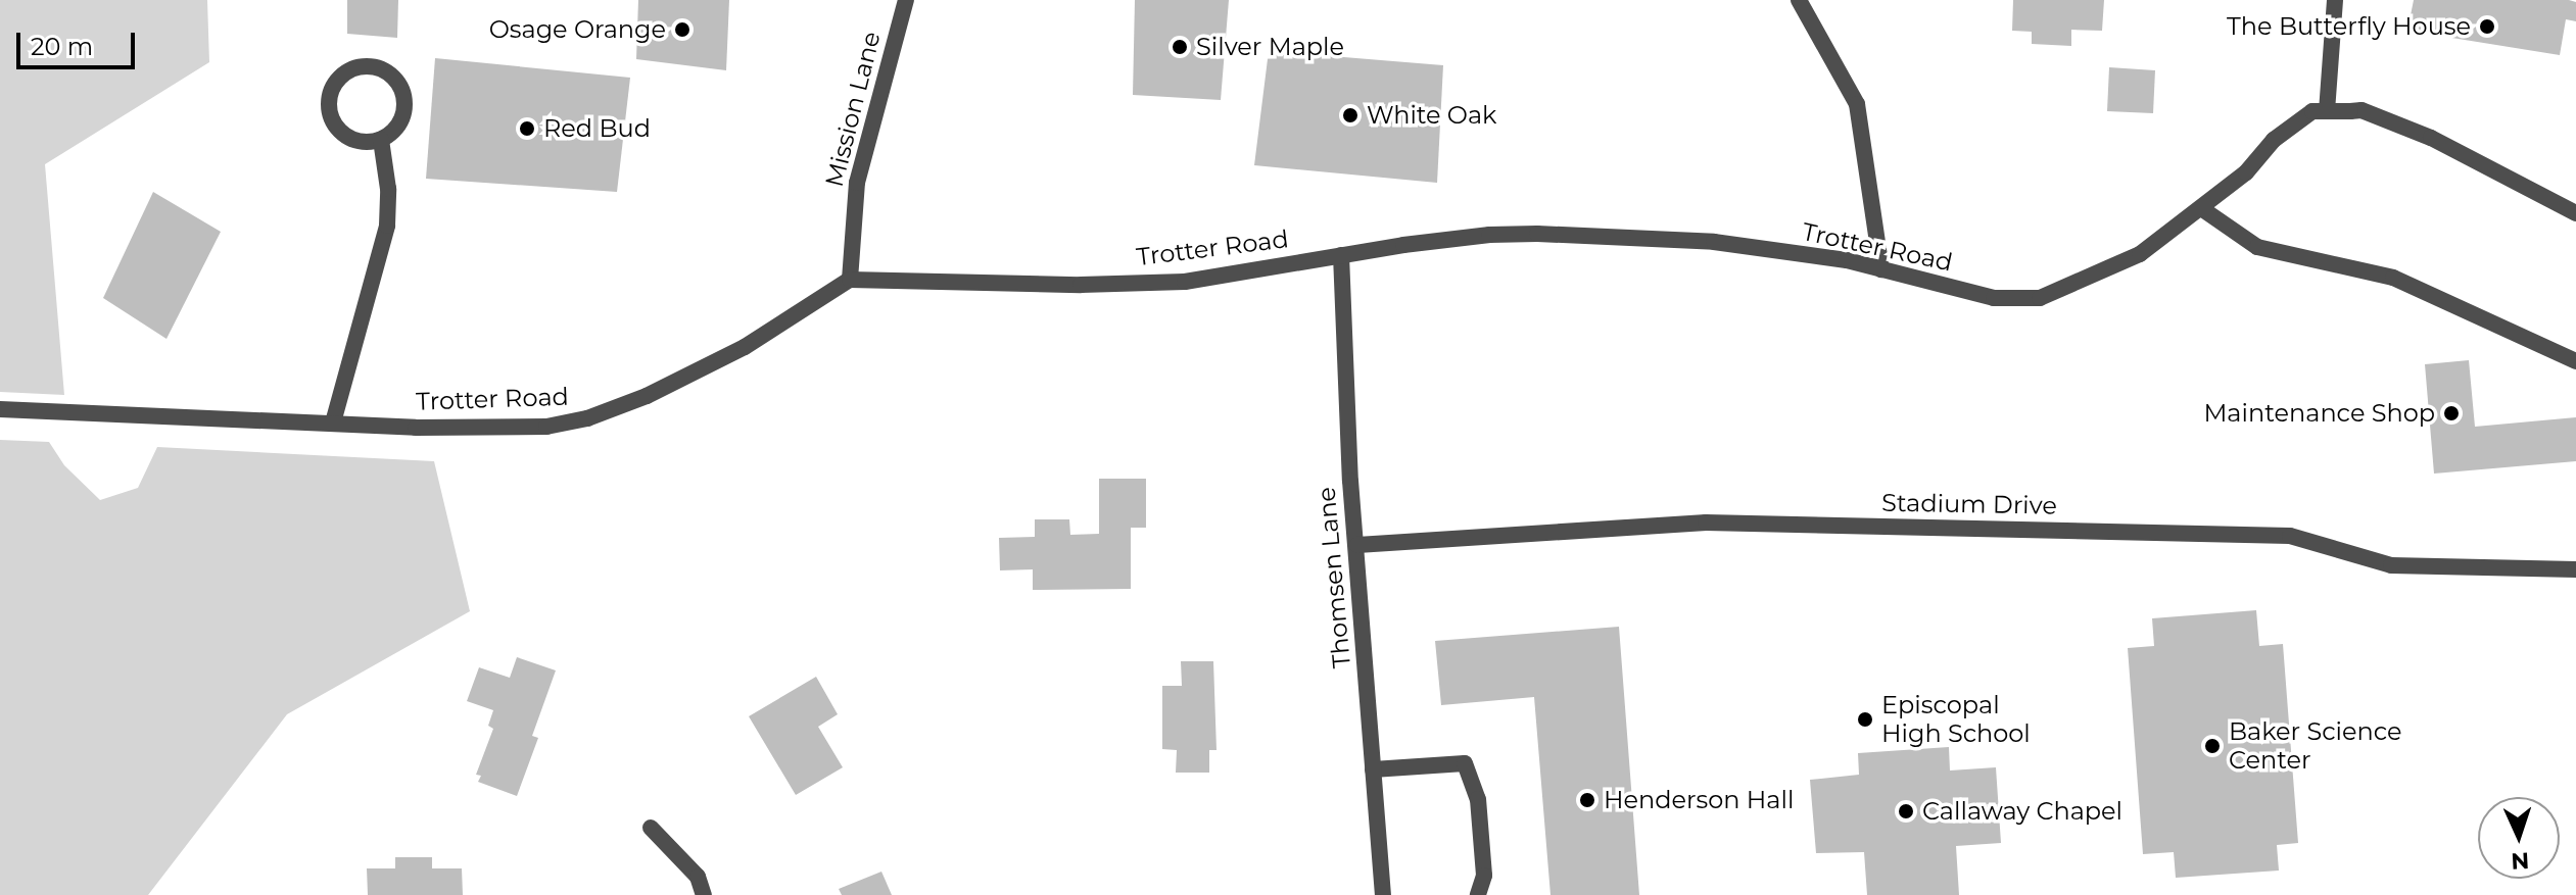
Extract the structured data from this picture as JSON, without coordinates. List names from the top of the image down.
{
  "streets": {
    "street": [
      "Mission Lane",
      "Trotter Road",
      "Stadium Drive",
      "Thomsen Lane"
    ]
  },
  "crossings": [
    ["Mission Lane", "Trotter Road"],
    ["Trotter Road", "Thomsen Lane"],
    ["Stadium Drive", "Thomsen Lane"]
  ],
  "places": [
    "The Butterfly House",
    "Osage Orange",
    "Silver Maple",
    "White Oak",
    "Red Bud",
    "Maintenance Shop",
    "Episcopal High School",
    "Baker Science Center",
    "Henderson Hall",
    "Callaway Chapel"
  ],
  "scale_bar": "20 m",
  "north": "bottom"
}
